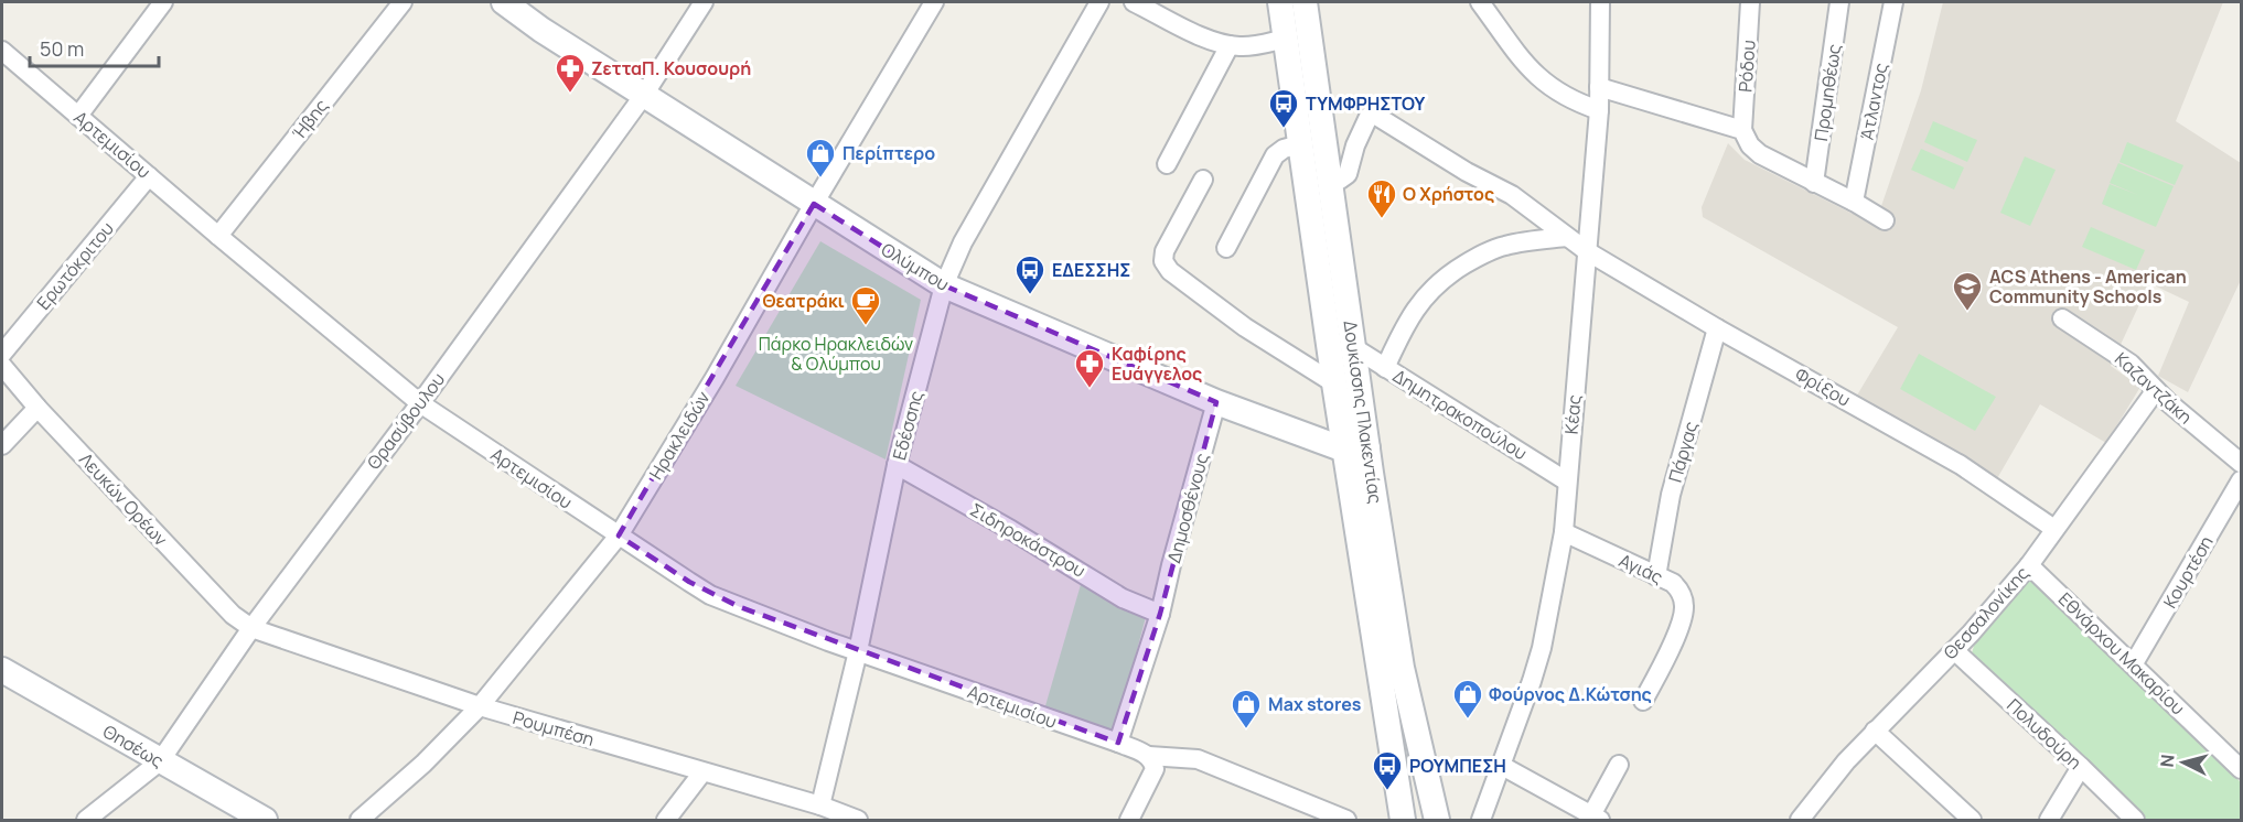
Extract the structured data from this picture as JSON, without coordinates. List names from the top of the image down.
{
  "streets": {
    "main road": ["Ολύμπου", "Δουκίσσης Πλακεντίας", "Θησέως"],
    "street": [
      "Ρόδου",
      "Προμηθέως",
      "Άτλαντος",
      "Ήβης",
      "Αρτεμισίου",
      "Ερωτόκριτου",
      "Φρίξου",
      "Καζαντζάκη",
      "Δημητρακοπούλου",
      "Κέας",
      "Θρασύβουλου",
      "Εδέσσης",
      "Ηρακλειδών",
      "Πάργας",
      "Λευκών Ορέων",
      "Δημοσθένους",
      "Σιδηροκάστρου",
      "Αγιάς",
      "Κουρτέση",
      "Θεσσαλονίκης",
      "Εθνάρχου Μακαρίου",
      "Ρουμπέση",
      "Πολυδούρη"
    ]
  },
  "crossings": [
    ["Ήβης", "Αρτεμισίου"],
    ["Αρτεμισίου", "Ερωτόκριτου"],
    ["Αρτεμισίου", "Θρασύβουλου"],
    ["Αρτεμισίου", "Εδέσσης"],
    ["Αρτεμισίου", "Ηρακλειδών"],
    ["Αρτεμισίου", "Δημοσθένους"],
    ["Ολύμπου", "Δουκίσσης Πλακεντίας"],
    ["Ολύμπου", "Θρασύβουλου"],
    ["Ολύμπου", "Εδέσσης"],
    ["Ολύμπου", "Ηρακλειδών"],
    ["Ολύμπου", "Δημοσθένους"],
    ["Φρίξου", "Δουκίσσης Πλακεντίας"],
    ["Φρίξου", "Κέας"],
    ["Φρίξου", "Πάργας"],
    ["Φρίξου", "Θεσσαλονίκης"],
    ["Καζαντζάκη", "Θεσσαλονίκης"],
    ["Δουκίσσης Πλακεντίας", "Δημητρακοπούλου"],
    ["Δημητρακοπούλου", "Κέας"],
    ["Κέας", "Αγιάς"],
    ["Θρασύβουλου", "Λευκών Ορέων"],
    ["Θρασύβουλου", "Ρουμπέση"],
    ["Θρασύβουλου", "Θησέως"],
    ["Εδέσσης", "Σιδηροκάστρου"],
    ["Εδέσσης", "Ρουμπέση"],
    ["Ηρακλειδών", "Ρουμπέση"],
    ["Πάργας", "Αγιάς"],
    ["Λευκών Ορέων", "Ρουμπέση"],
    ["Δημοσθένους", "Σιδηροκάστρου"],
    ["Κουρτέση", "Εθνάρχου Μακαρίου"],
    ["Θεσσαλονίκης", "Εθνάρχου Μακαρίου"],
    ["Θεσσαλονίκης", "Πολυδούρη"]
  ],
  "parks": ["Πάρκο Ηρακλειδών & Ολύμπου"],
  "places": {
    "pharmacy": ["ΖετταΠ. Κουσουρή", "Καφίρης Ευάγγελος"],
    "bus stop": ["ΤΥΜΦΡΗΣΤΟΥ", "ΕΔΕΣΣΗΣ", "ΡΟΥΜΠΕΣΗ"],
    "shop": ["Περίπτερο", "Φούρνος Δ.Κώτσης", "Max stores"],
    "restaurant": ["Ο Χρήστος"],
    "school or university": ["ACS Athens - American Community Schools"],
    "cafe": ["Θεατράκι"]
  },
  "scale_bar": "50 m",
  "north": "left"
}
